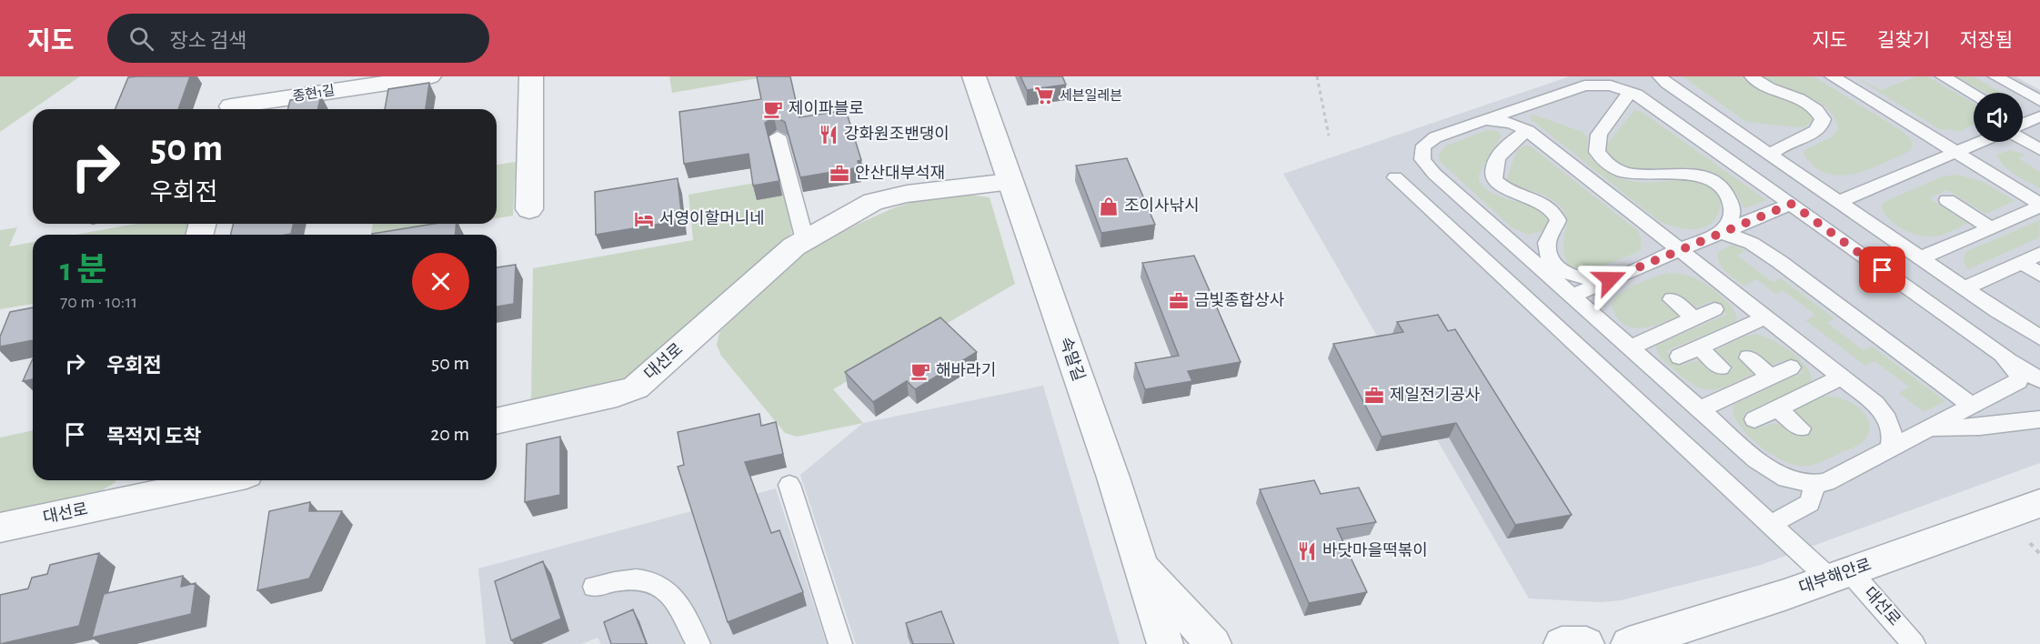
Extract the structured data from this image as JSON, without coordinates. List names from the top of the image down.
{
  "streets": {
    "street": [
      "종현1길",
      "속말길",
      "대선로",
      "대부해안로"
    ]
  },
  "crossings": [
    ["속말길", "대선로"],
    ["대선로", "대부해안로"]
  ],
  "places": {
    "supermarket": ["세븐일레븐"],
    "cafe": ["제이파블로", "해바라기"],
    "restaurant": ["강화원조밴댕이", "바닷마을떡볶이"],
    "office": ["안산대부석재", "금빛종합상사", "제일전기공사"],
    "shop": ["조이사낚시"],
    "hotel": ["서영이할머니네"]
  },
  "page": {
    "header": "지도",
    "search": "장소 검색",
    "nav": ["지도", "길찾기", "저장됨"],
    "turn": ["50 m", "우회전"],
    "heading": ["1 분", "70 m · 10:11"],
    "list": [
      {
        "name": "우회전",
        "value": "50 m"
      },
      {
        "name": "목적지 도착",
        "value": "20 m"
      }
    ]
  }
}
